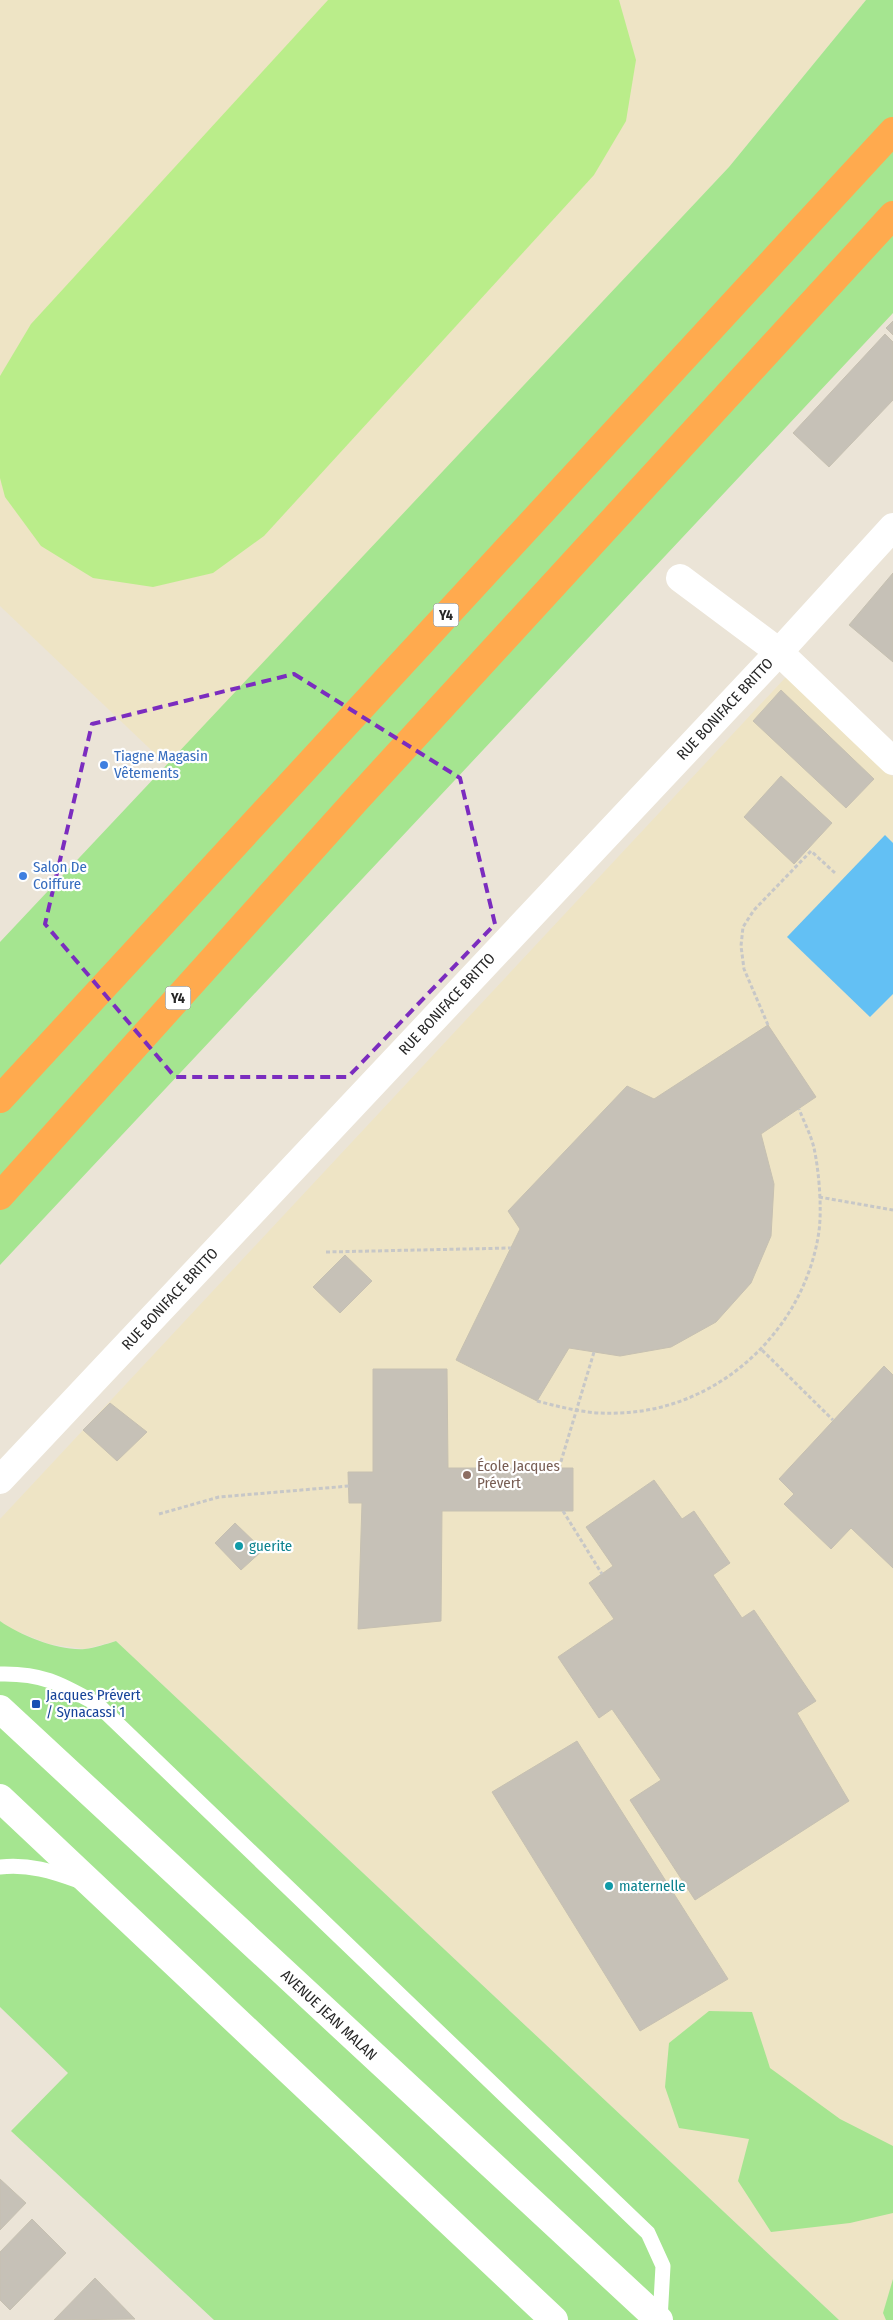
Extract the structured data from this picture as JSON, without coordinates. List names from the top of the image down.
{
  "streets": {
    "highway": ["Y4"],
    "main road": ["RUE BONIFACE BRITTO", "AVENUE JEAN MALAN"]
  },
  "places": {
    "other": [
      "Tiagne Magasin Vêtements",
      "Salon De Coiffure",
      "École Jacques Prévert",
      "guerite",
      "maternelle"
    ],
    "transit": ["Jacques Prévert / Synacassi 1"]
  }
}
